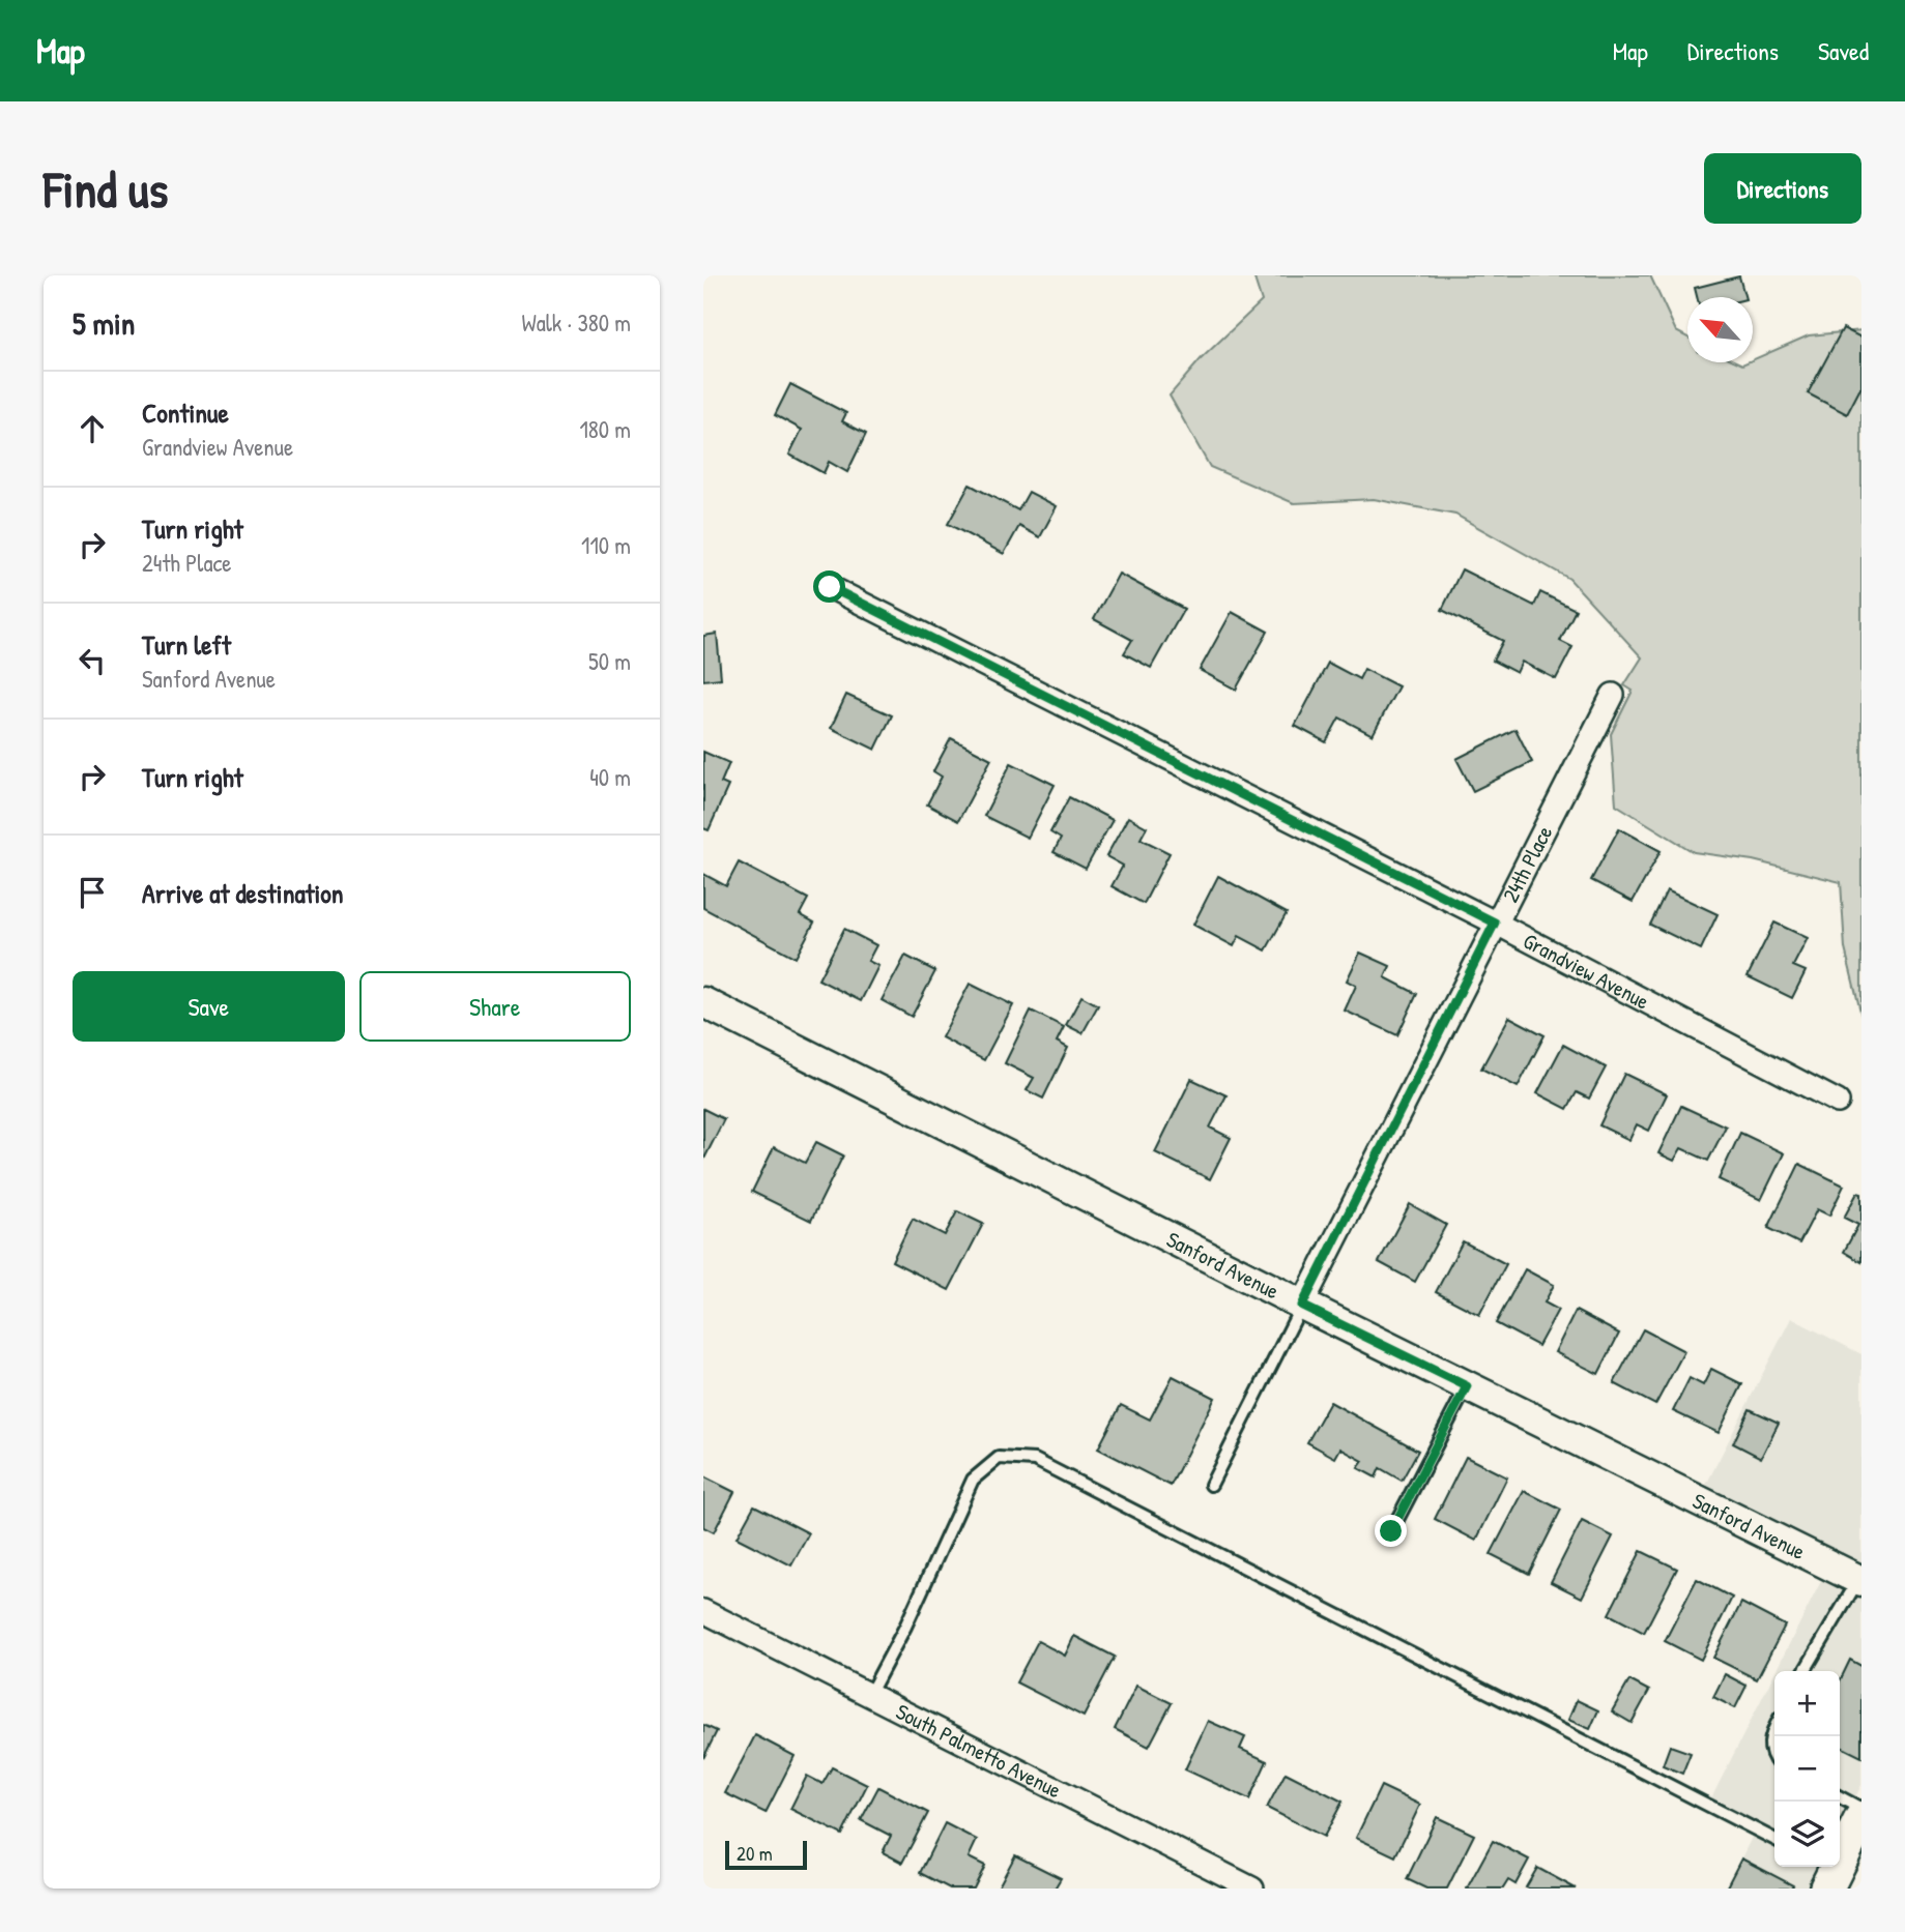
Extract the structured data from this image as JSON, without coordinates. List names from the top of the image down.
{
  "streets": {
    "main road": ["Sanford Avenue"],
    "street": ["24th Place", "Grandview Avenue", "South Palmetto Avenue"]
  },
  "crossings": [
    ["24th Place", "Grandview Avenue"],
    ["24th Place", "Sanford Avenue"]
  ],
  "scale_bar": "20 m",
  "north": "top left",
  "page": {
    "header": "Map",
    "nav": ["Map", "Directions", "Saved"],
    "buttons": [
      "Directions",
      ["Save", "Share"]
    ],
    "title": "Find us",
    "heading": ["5 min", "Walk · 380 m"],
    "list": [
      ["Continue", "Grandview Avenue", "180 m"],
      ["Turn right", "24th Place", "110 m"],
      ["Turn left", "Sanford Avenue", "50 m"],
      ["Turn right", "40 m"],
      "Arrive at destination"
    ],
    "map_buttons": ["+", "−"],
    "scale": "20 m"
  }
}
